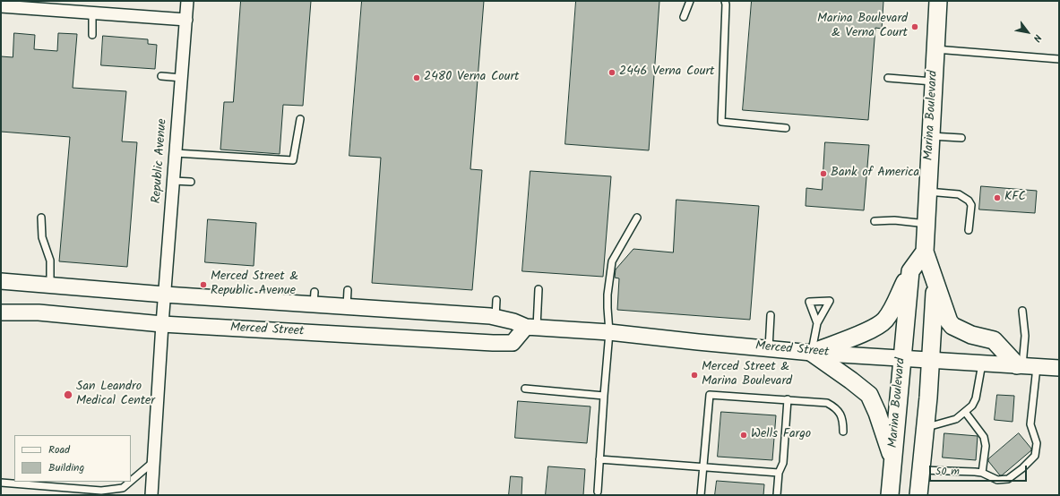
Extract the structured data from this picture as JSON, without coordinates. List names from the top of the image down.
{
  "streets": {
    "main road": ["Marina Boulevard"],
    "street": ["Republic Avenue", "Merced Street"]
  },
  "crossings": [
    ["Marina Boulevard", "Merced Street"],
    ["Republic Avenue", "Merced Street"]
  ],
  "places": [
    "Marina Boulevard & Verna Court",
    "2446 Verna Court",
    "2480 Verna Court",
    "Bank of America",
    "KFC",
    "Merced Street & Republic Avenue",
    "Merced Street & Marina Boulevard",
    "San Leandro Medical Center",
    "Wells Fargo"
  ],
  "legend": ["Road", "Building"],
  "scale_bar": "50 m",
  "north": "bottom right"
}
